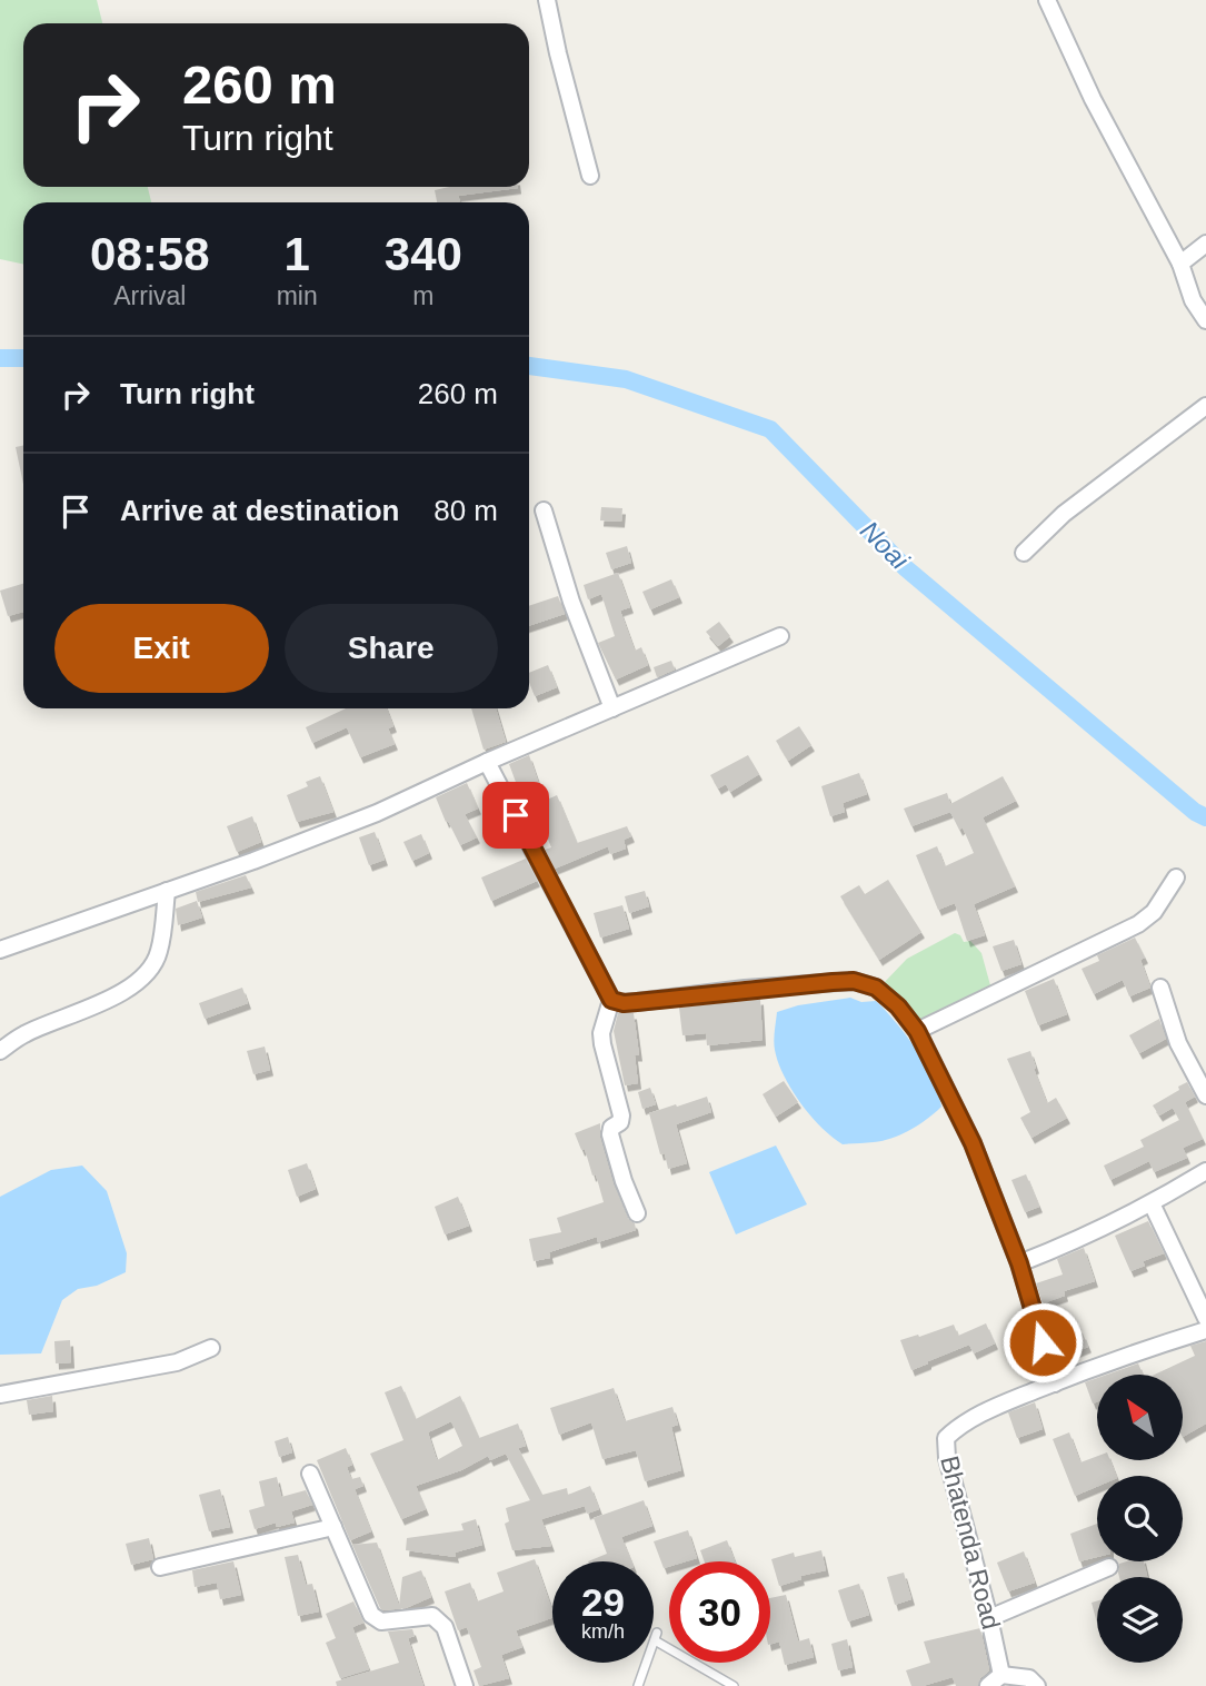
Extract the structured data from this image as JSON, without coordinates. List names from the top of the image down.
{
  "streets": {
    "street": ["Bhatenda Road"]
  },
  "water": ["Noai"],
  "north": "top left",
  "page": {
    "turn": ["260 m", "Turn right"],
    "eta": [
      "08:58",
      "Arrival",
      "1",
      "min",
      "340",
      "m"
    ],
    "list": [
      {
        "name": "Turn right",
        "value": "260 m"
      },
      {
        "name": "Arrive at destination",
        "value": "80 m"
      }
    ],
    "buttons": ["Exit", "Share"],
    "speed": "29 km/h",
    "limit": "30"
  }
}
